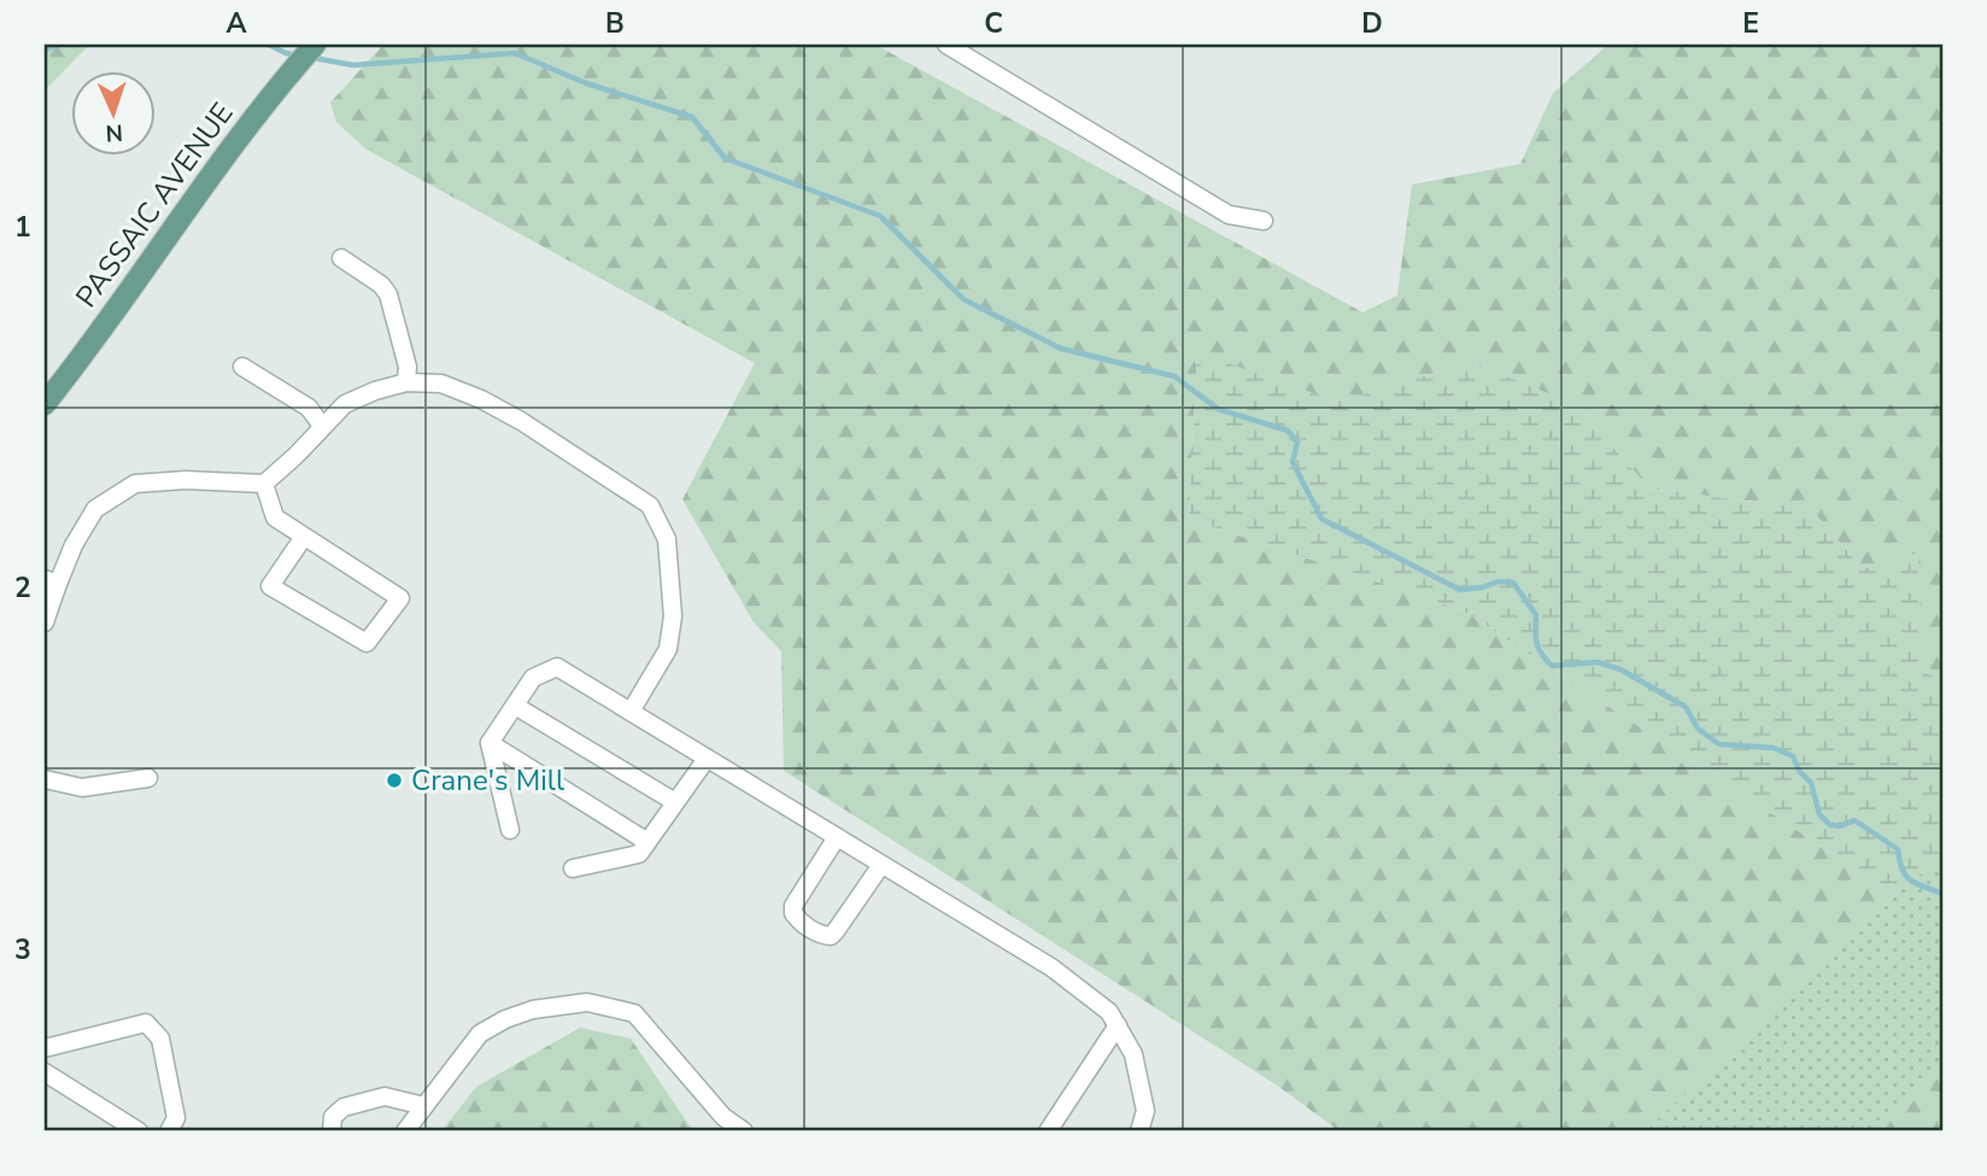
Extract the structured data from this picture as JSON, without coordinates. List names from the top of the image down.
{
  "streets": {
    "main road": ["PASSAIC AVENUE"]
  },
  "places": ["Crane's Mill"],
  "north": "bottom",
  "grid": {
    "columns": [
      "A",
      "B",
      "C",
      "D",
      "E"
    ],
    "rows": ["1", "2", "3"]
  }
}
